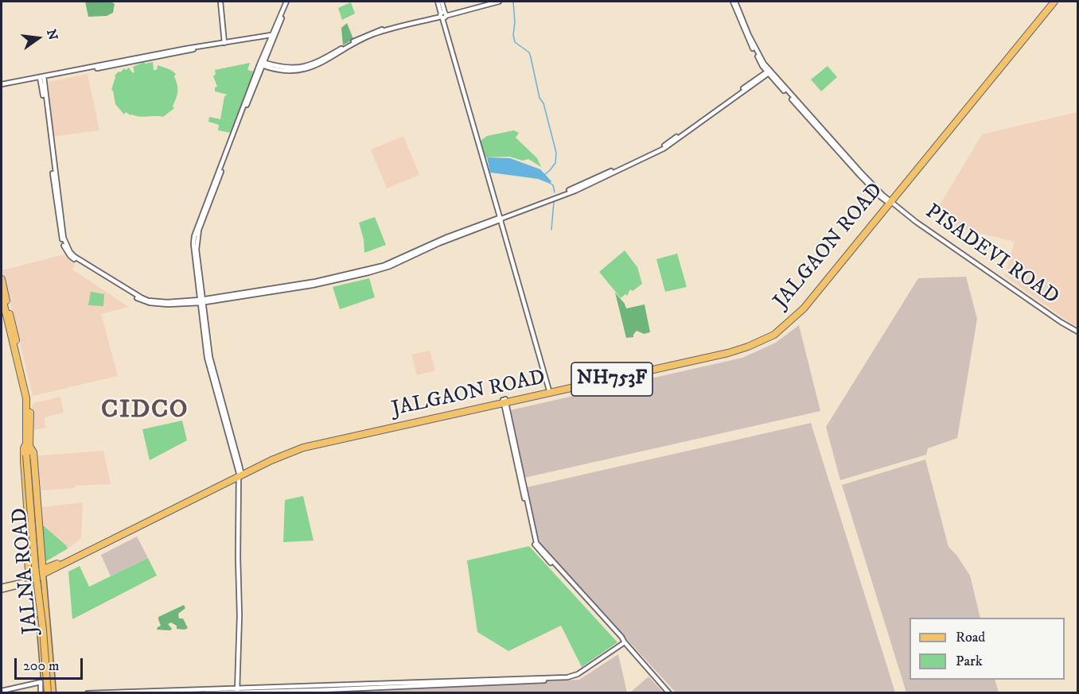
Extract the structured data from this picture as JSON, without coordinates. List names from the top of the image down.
{
  "streets": {
    "highway": ["JALGAON ROAD", "NH753F", "JALNA ROAD"],
    "street": ["PISADEVI ROAD"]
  },
  "crossings": [
    ["JALGAON ROAD", "PISADEVI ROAD"],
    ["JALGAON ROAD", "JALNA ROAD"]
  ],
  "districts": ["CIDCO"],
  "legend": ["Road", "Park"],
  "scale_bar": "200 m",
  "north": "right"
}
